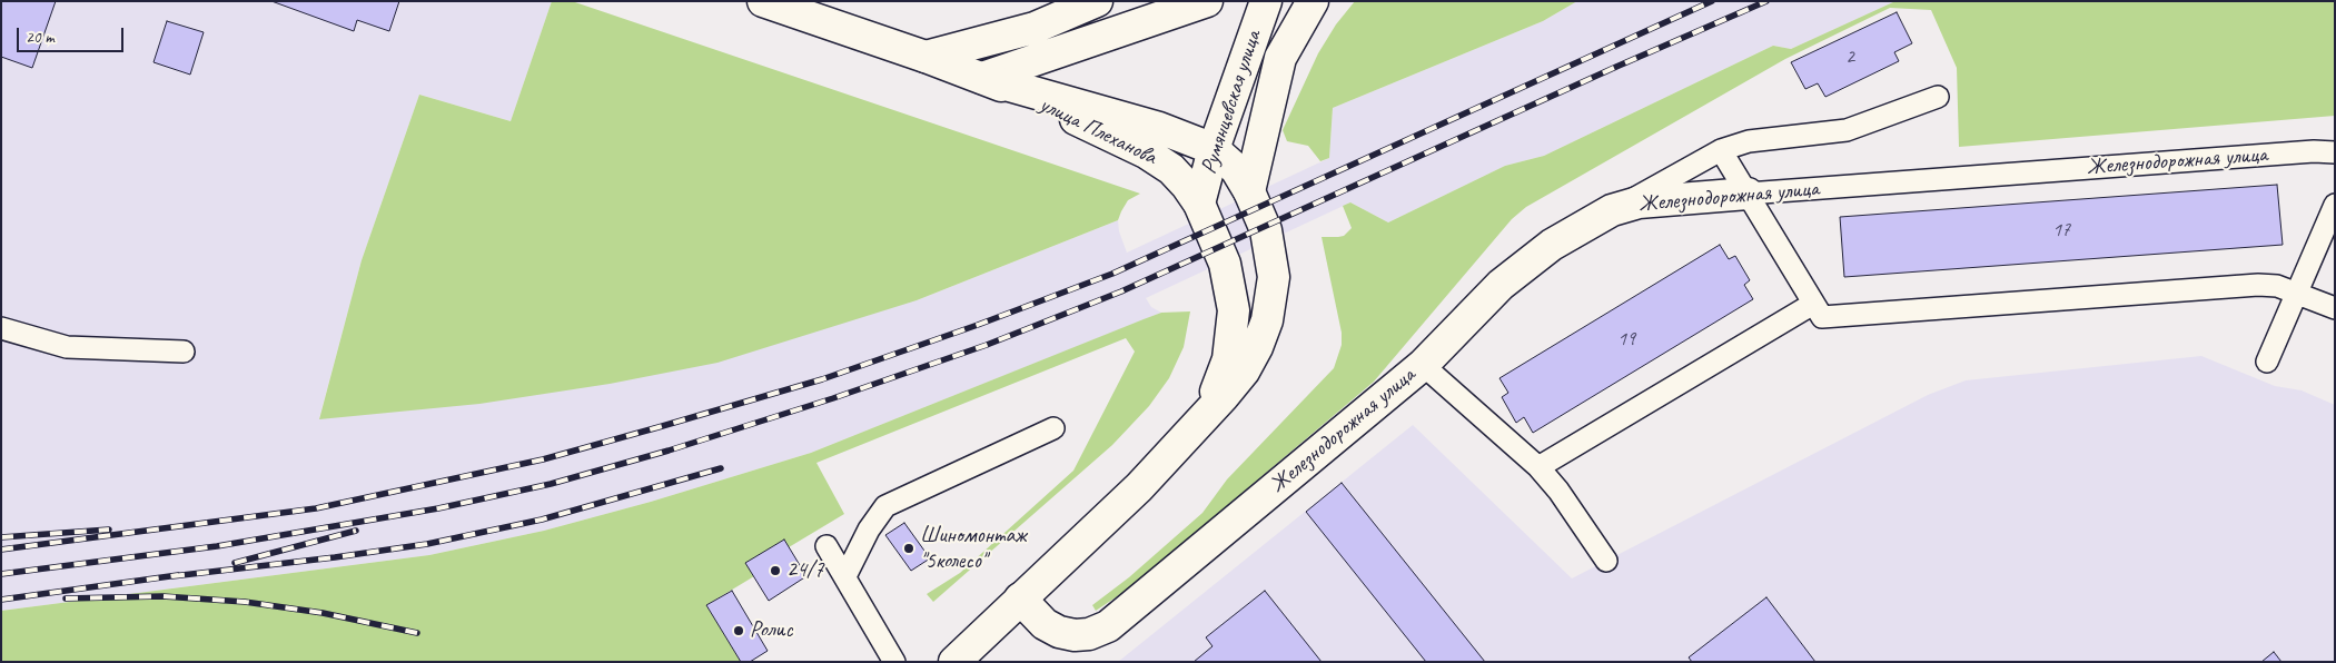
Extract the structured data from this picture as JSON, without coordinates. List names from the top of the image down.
{
  "streets": {
    "street": ["Румянцевская улица", "улица Плеханова", "Железнодорожная улица"]
  },
  "crossings": [
    ["Румянцевская улица", "улица Плеханова"]
  ],
  "places": ["Шиномонтаж \"5колесо\"", "24/7", "Ролис"],
  "house_numbers": ["2", "17", "19"],
  "scale_bar": "20 m"
}
